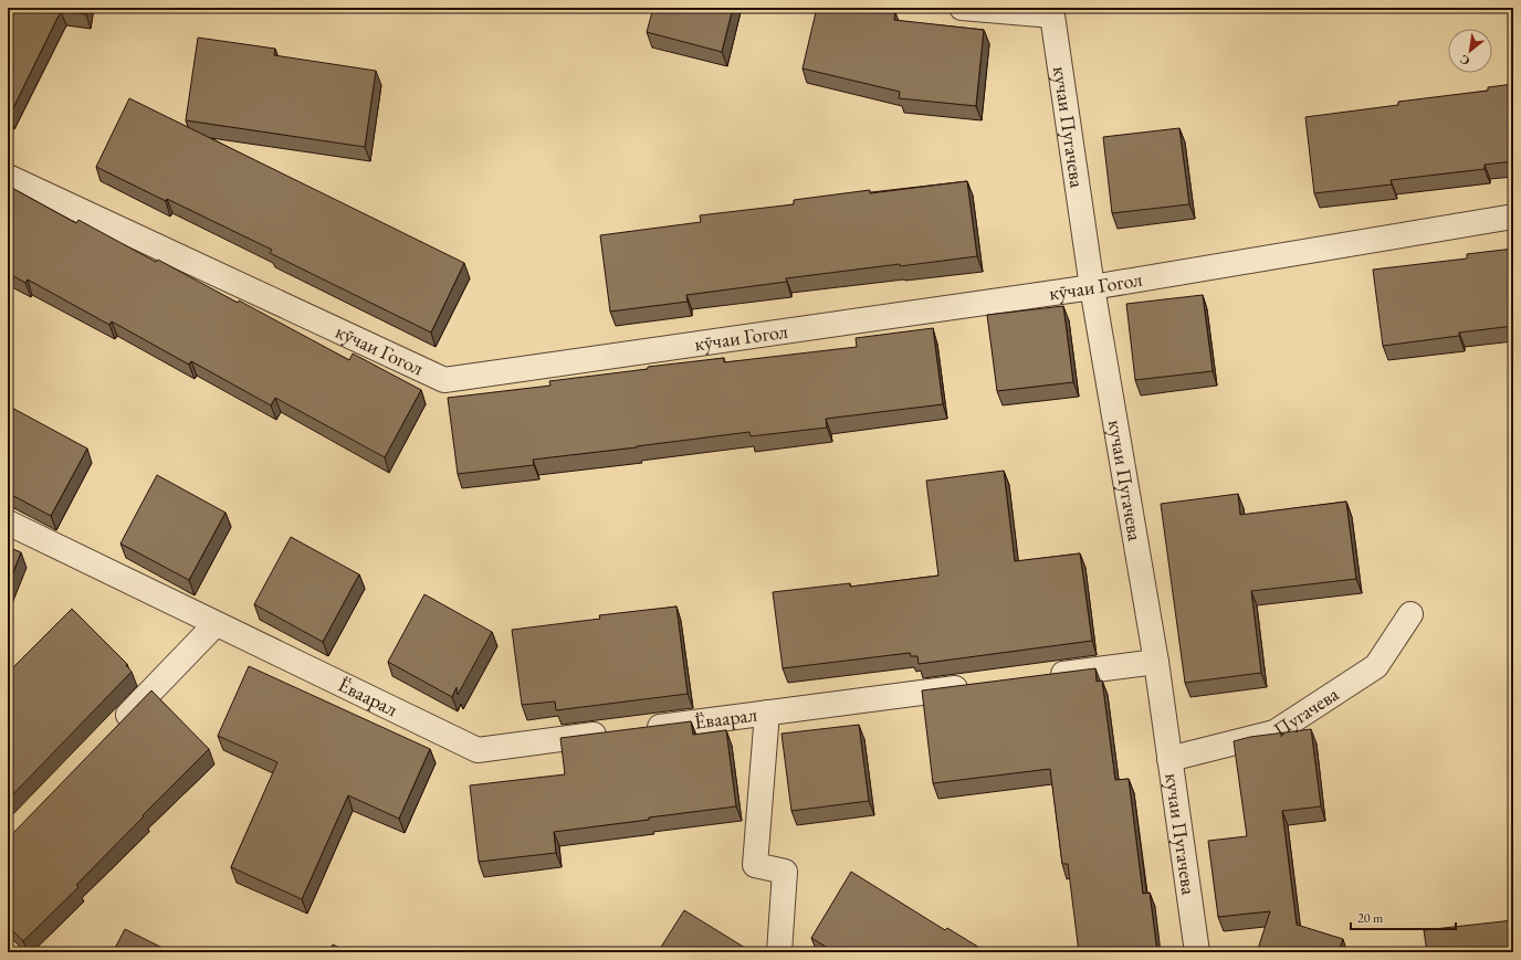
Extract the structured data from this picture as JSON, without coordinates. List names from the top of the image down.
{
  "streets": {
    "street": [
      "кучаи Пугачева",
      "кӯчаи Гогол",
      "Ёваарал",
      "Пугачева"
    ]
  },
  "crossings": [
    ["кучаи Пугачева", "кӯчаи Гогол"],
    ["кучаи Пугачева", "Пугачева"]
  ],
  "scale_bar": "20 m",
  "north": "bottom left"
}
